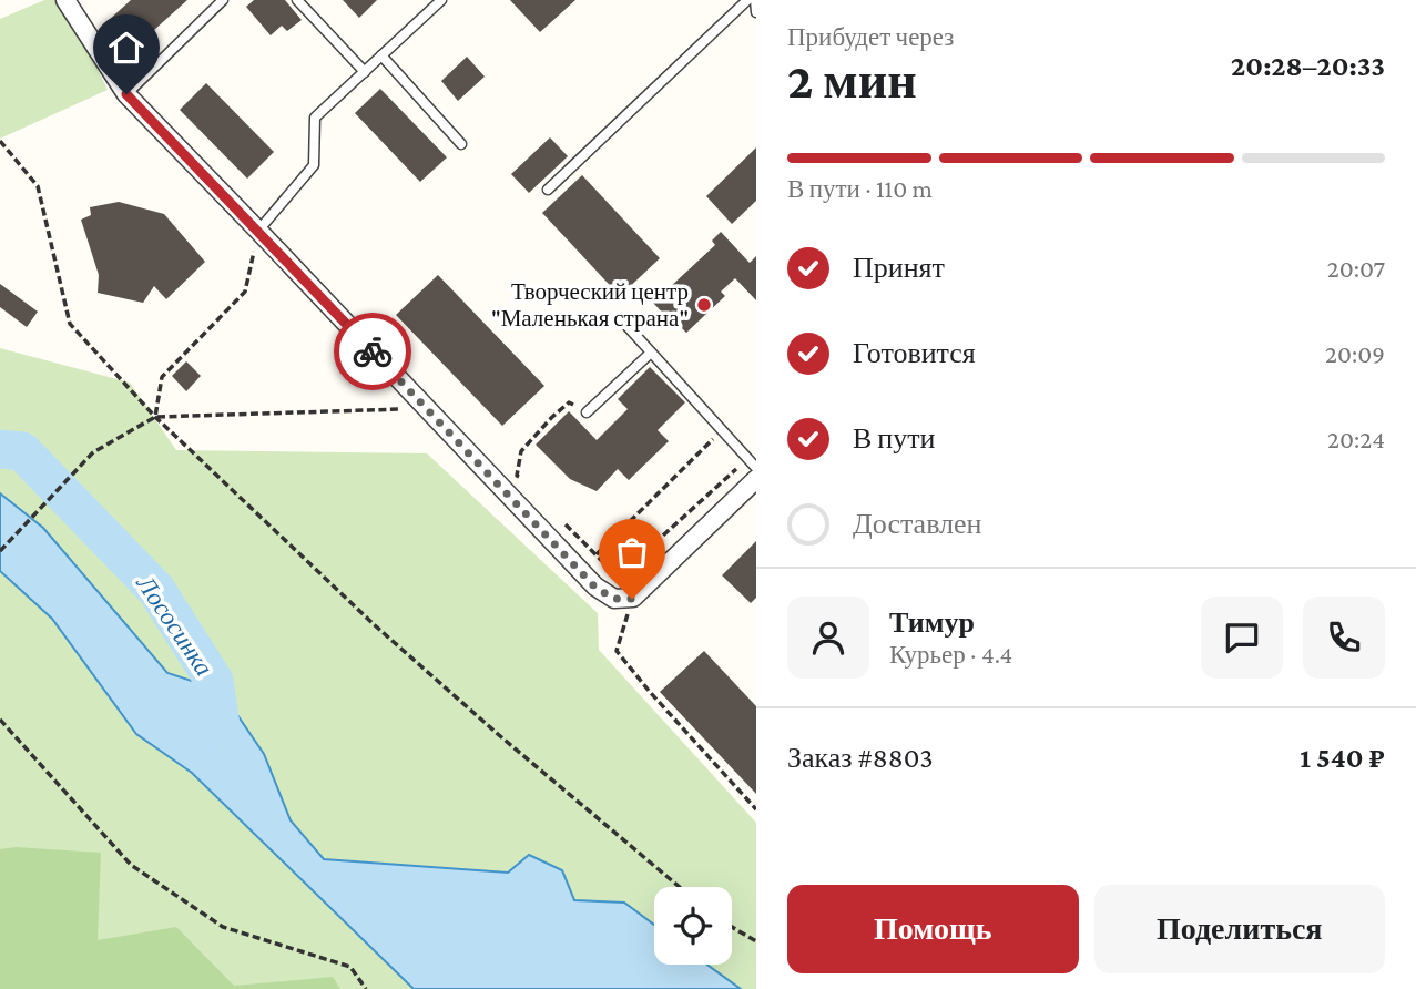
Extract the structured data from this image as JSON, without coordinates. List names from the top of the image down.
{
  "water": ["Лососинка"],
  "places": ["Творческий центр \"Маленькая страна\""],
  "page": {
    "heading": ["2 мин", "Прибудет через", "20:28–20:33"],
    "panel": [
      "Тимур",
      "Курьер · 4.4",
      "Заказ #8803",
      "1 540 ₽"
    ],
    "bar": "В пути · 110 m",
    "list": [
      ["Принят", "20:07"],
      ["Готовится", "20:09"],
      ["В пути", "20:24"],
      "Доставлен"
    ],
    "buttons": ["Помощь", "Поделиться"]
  }
}
